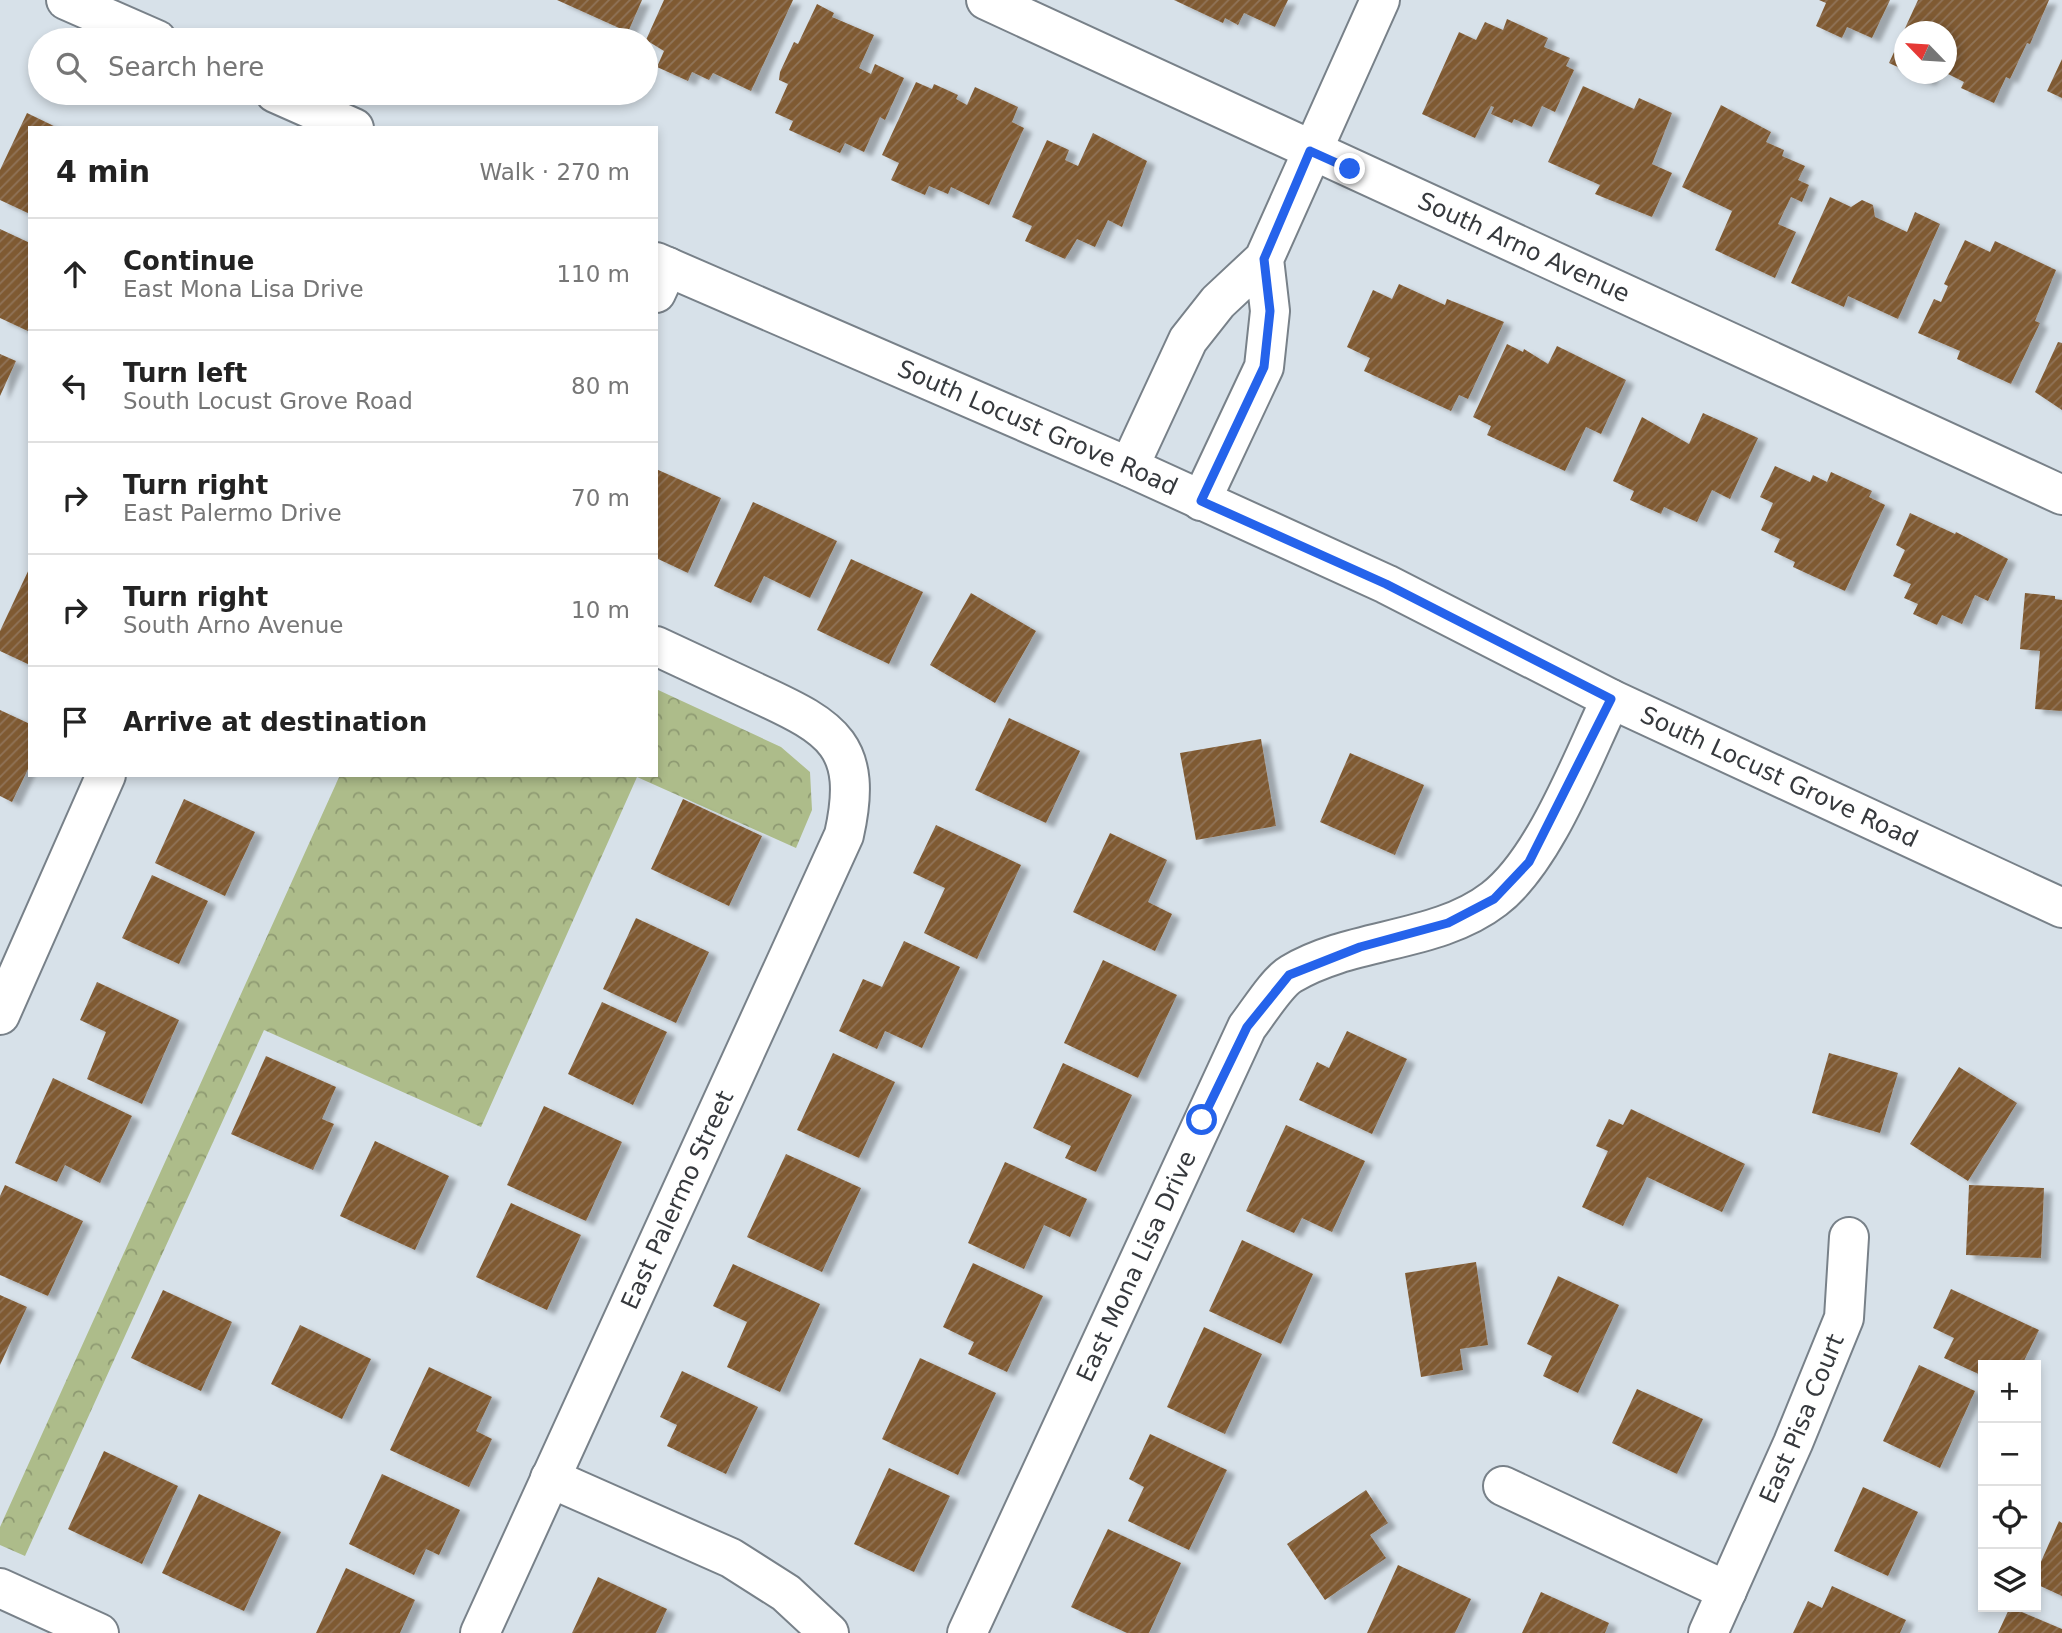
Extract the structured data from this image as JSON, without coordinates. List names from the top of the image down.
{
  "streets": {
    "street": [
      "South Arno Avenue",
      "South Locust Grove Road",
      "East Palermo Street",
      "East Mona Lisa Drive",
      "East Pisa Court"
    ]
  },
  "crossings": [
    ["South Locust Grove Road", "East Mona Lisa Drive"]
  ],
  "north": "top left",
  "page": {
    "search": "Search here",
    "heading": ["4 min", "Walk · 270 m"],
    "list": [
      ["Continue", "East Mona Lisa Drive", "110 m"],
      ["Turn left", "South Locust Grove Road", "80 m"],
      ["Turn right", "East Palermo Drive", "70 m"],
      ["Turn right", "South Arno Avenue", "10 m"],
      "Arrive at destination"
    ],
    "map_buttons": ["+", "−"]
  }
}
